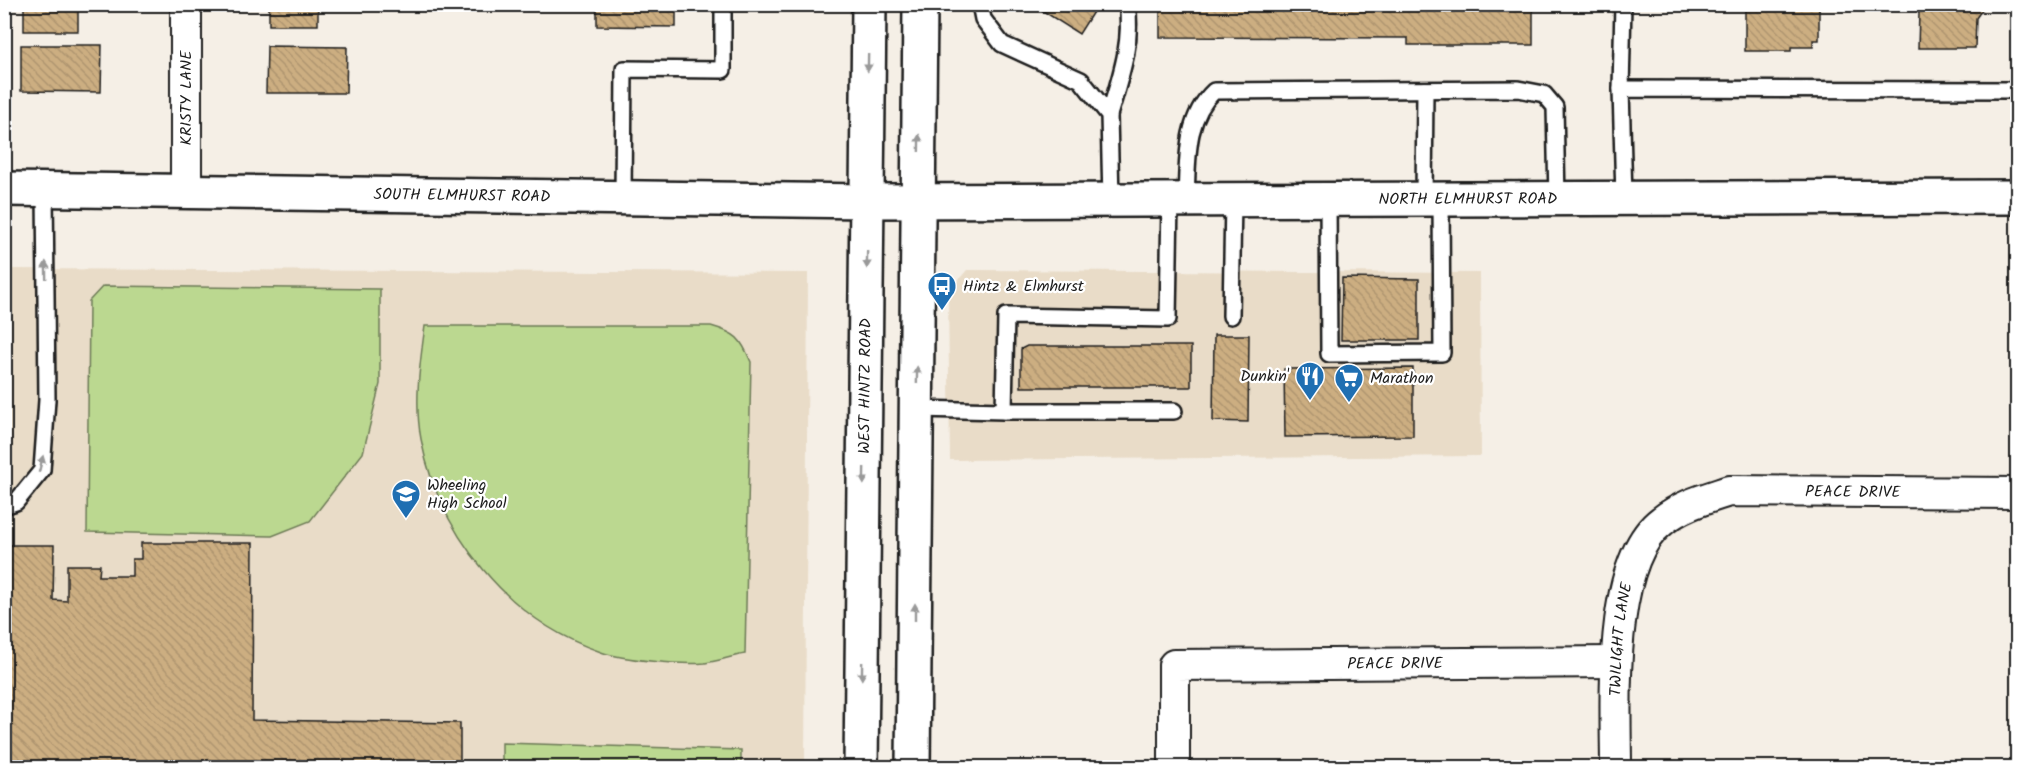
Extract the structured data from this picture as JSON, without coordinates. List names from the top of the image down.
{
  "streets": {
    "main road": ["SOUTH ELMHURST ROAD", "NORTH ELMHURST ROAD", "WEST HINTZ ROAD"],
    "street": ["KRISTY LANE", "PEACE DRIVE", "TWILIGHT LANE"]
  },
  "crossings": [
    ["KRISTY LANE", "SOUTH ELMHURST ROAD"],
    ["SOUTH ELMHURST ROAD", "NORTH ELMHURST ROAD"],
    ["SOUTH ELMHURST ROAD", "WEST HINTZ ROAD"],
    ["PEACE DRIVE", "TWILIGHT LANE"]
  ],
  "places": {
    "bus stop": ["Hintz & Elmhurst"],
    "restaurant": ["Dunkin'"],
    "supermarket": ["Marathon"],
    "school or university": ["Wheeling High School"]
  }
}
